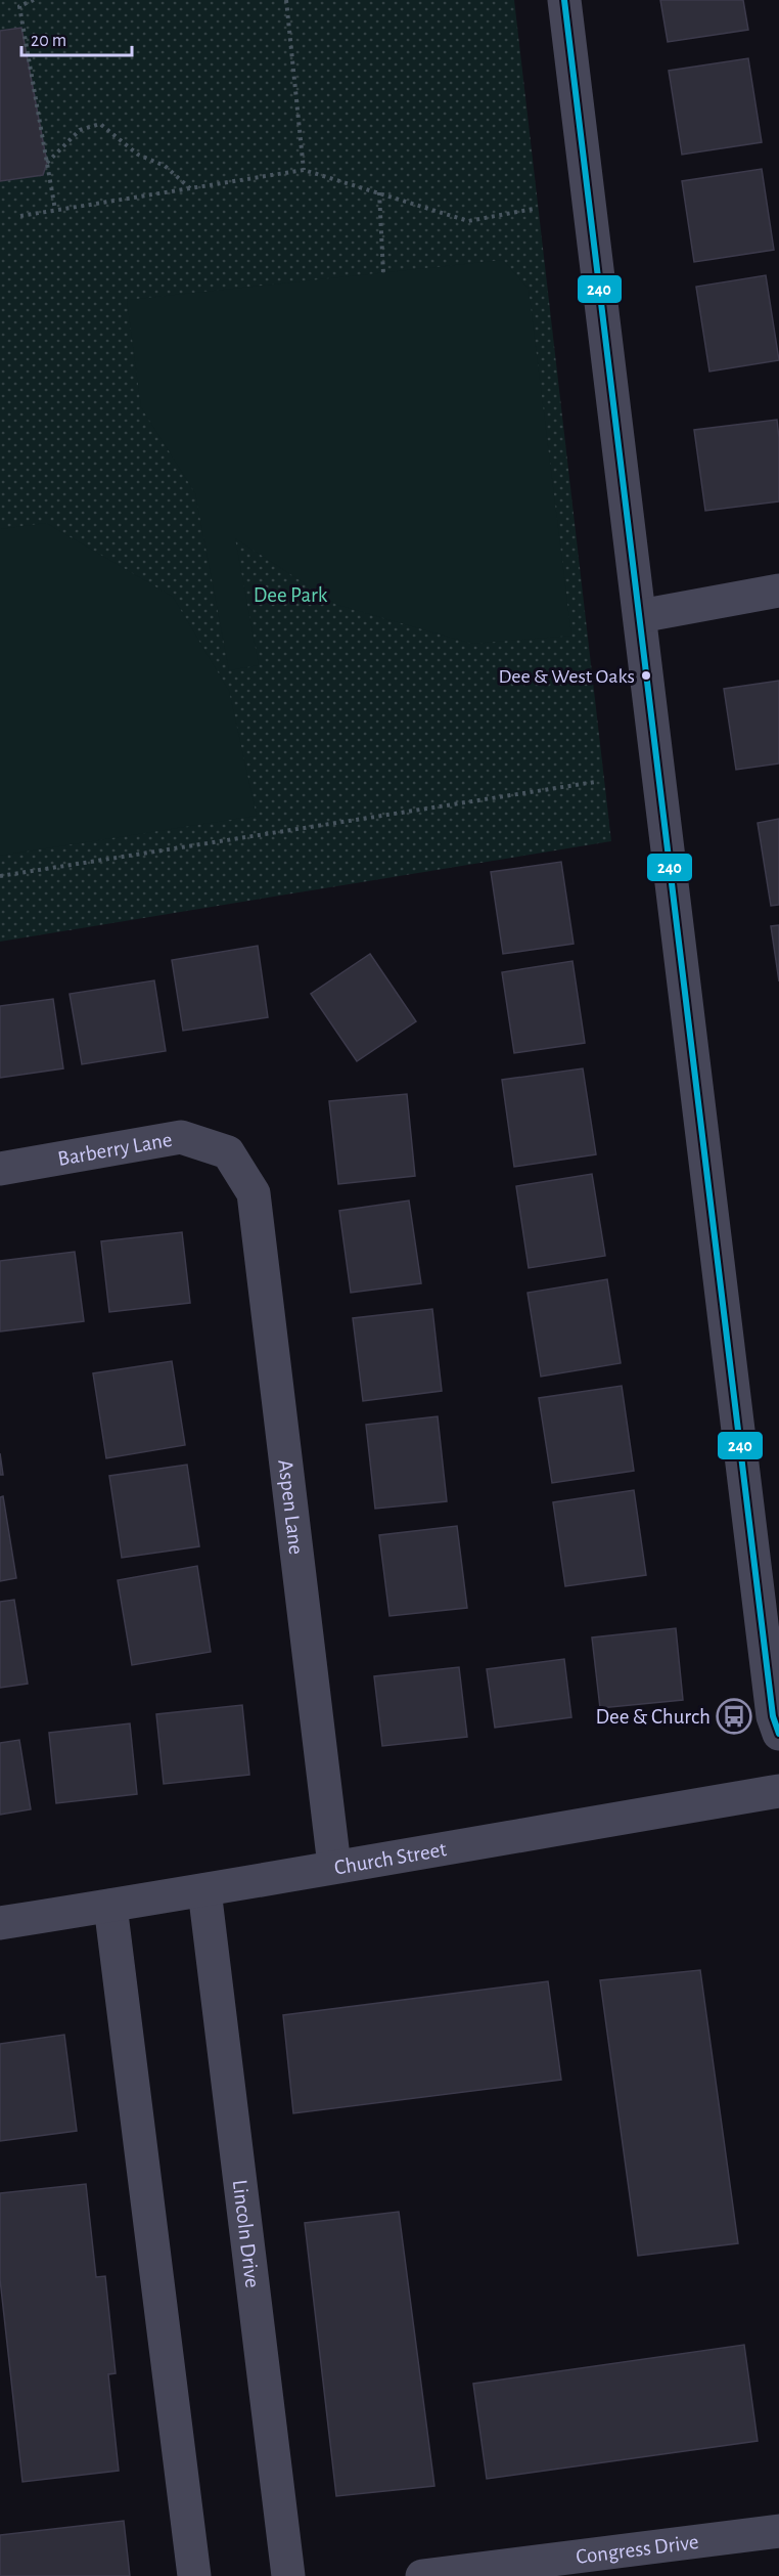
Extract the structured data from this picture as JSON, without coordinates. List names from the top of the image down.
{
  "streets": {
    "street": [
      "Barberry Lane",
      "Aspen Lane",
      "Church Street",
      "Lincoln Drive",
      "Congress Drive"
    ]
  },
  "crossings": [
    ["Barberry Lane", "Aspen Lane"],
    ["Aspen Lane", "Church Street"],
    ["Church Street", "Lincoln Drive"]
  ],
  "parks": ["Dee Park"],
  "places": {
    "other": ["Dee & West Oaks"],
    "bus stop": ["Dee & Church"]
  },
  "lines": ["transit line 240"],
  "scale_bar": "20 m"
}
